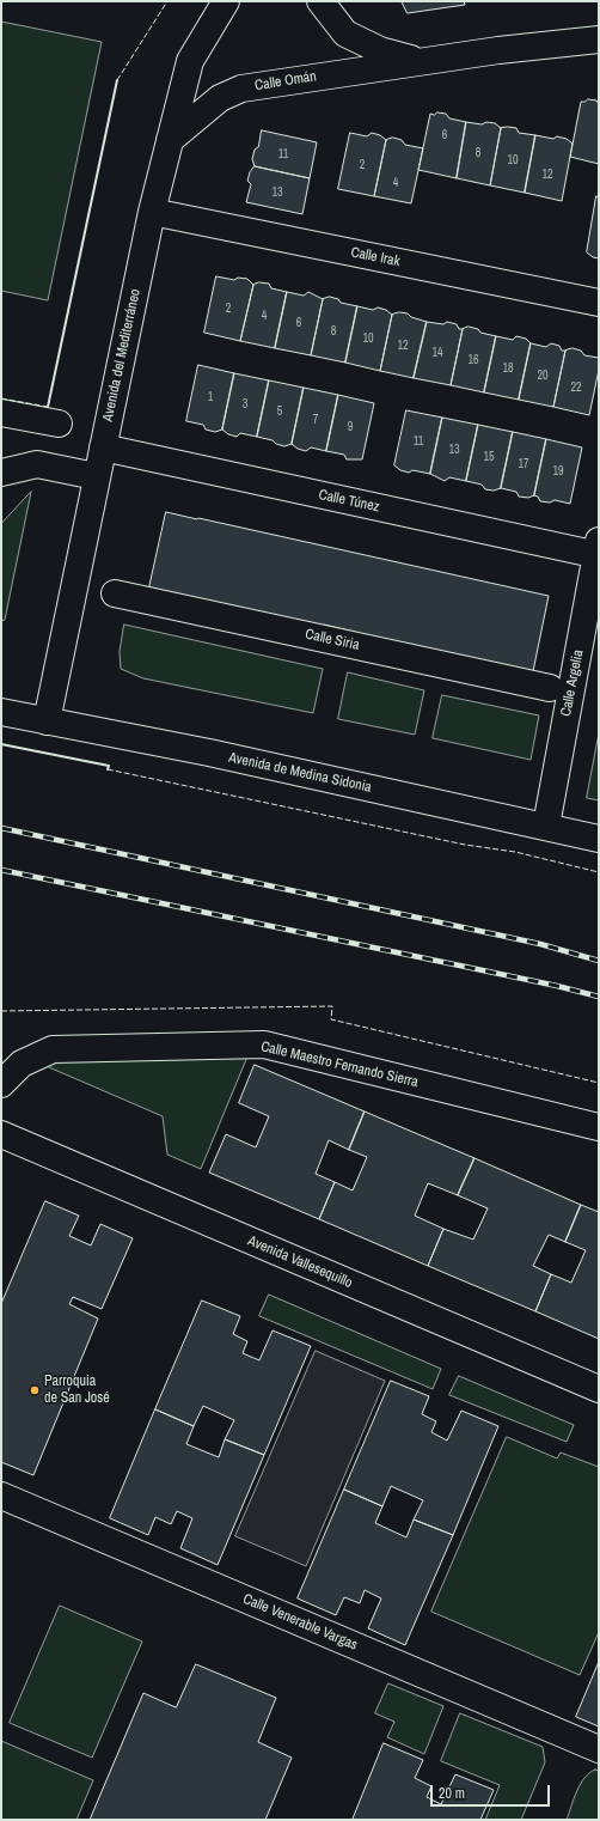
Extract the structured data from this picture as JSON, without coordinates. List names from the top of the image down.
{
  "streets": {
    "street": [
      "Calle Omán",
      "Calle Irak",
      "Avenida del Mediterráneo",
      "Calle Túnez",
      "Calle Siria",
      "Calle Argelia",
      "Avenida de Medina Sidonia",
      "Calle Maestro Fernando Sierra",
      "Avenida Vallesequillo",
      "Calle Venerable Vargas"
    ]
  },
  "crossings": [
    ["Calle Omán", "Avenida del Mediterráneo"],
    ["Calle Irak", "Avenida del Mediterráneo"],
    ["Avenida del Mediterráneo", "Calle Túnez"],
    ["Avenida del Mediterráneo", "Avenida de Medina Sidonia"],
    ["Calle Túnez", "Calle Argelia"],
    ["Calle Argelia", "Avenida de Medina Sidonia"]
  ],
  "places": ["Parroquia de San José"],
  "house_numbers": [
    "6",
    "8",
    "11",
    "10",
    "2",
    "12",
    "4",
    "13",
    "2",
    "4",
    "6",
    "8",
    "10",
    "12",
    "14",
    "16",
    "18",
    "20",
    "22",
    "1",
    "3",
    "5",
    "7",
    "9",
    "11",
    "13",
    "15",
    "17",
    "19"
  ],
  "scale_bar": "20 m"
}
